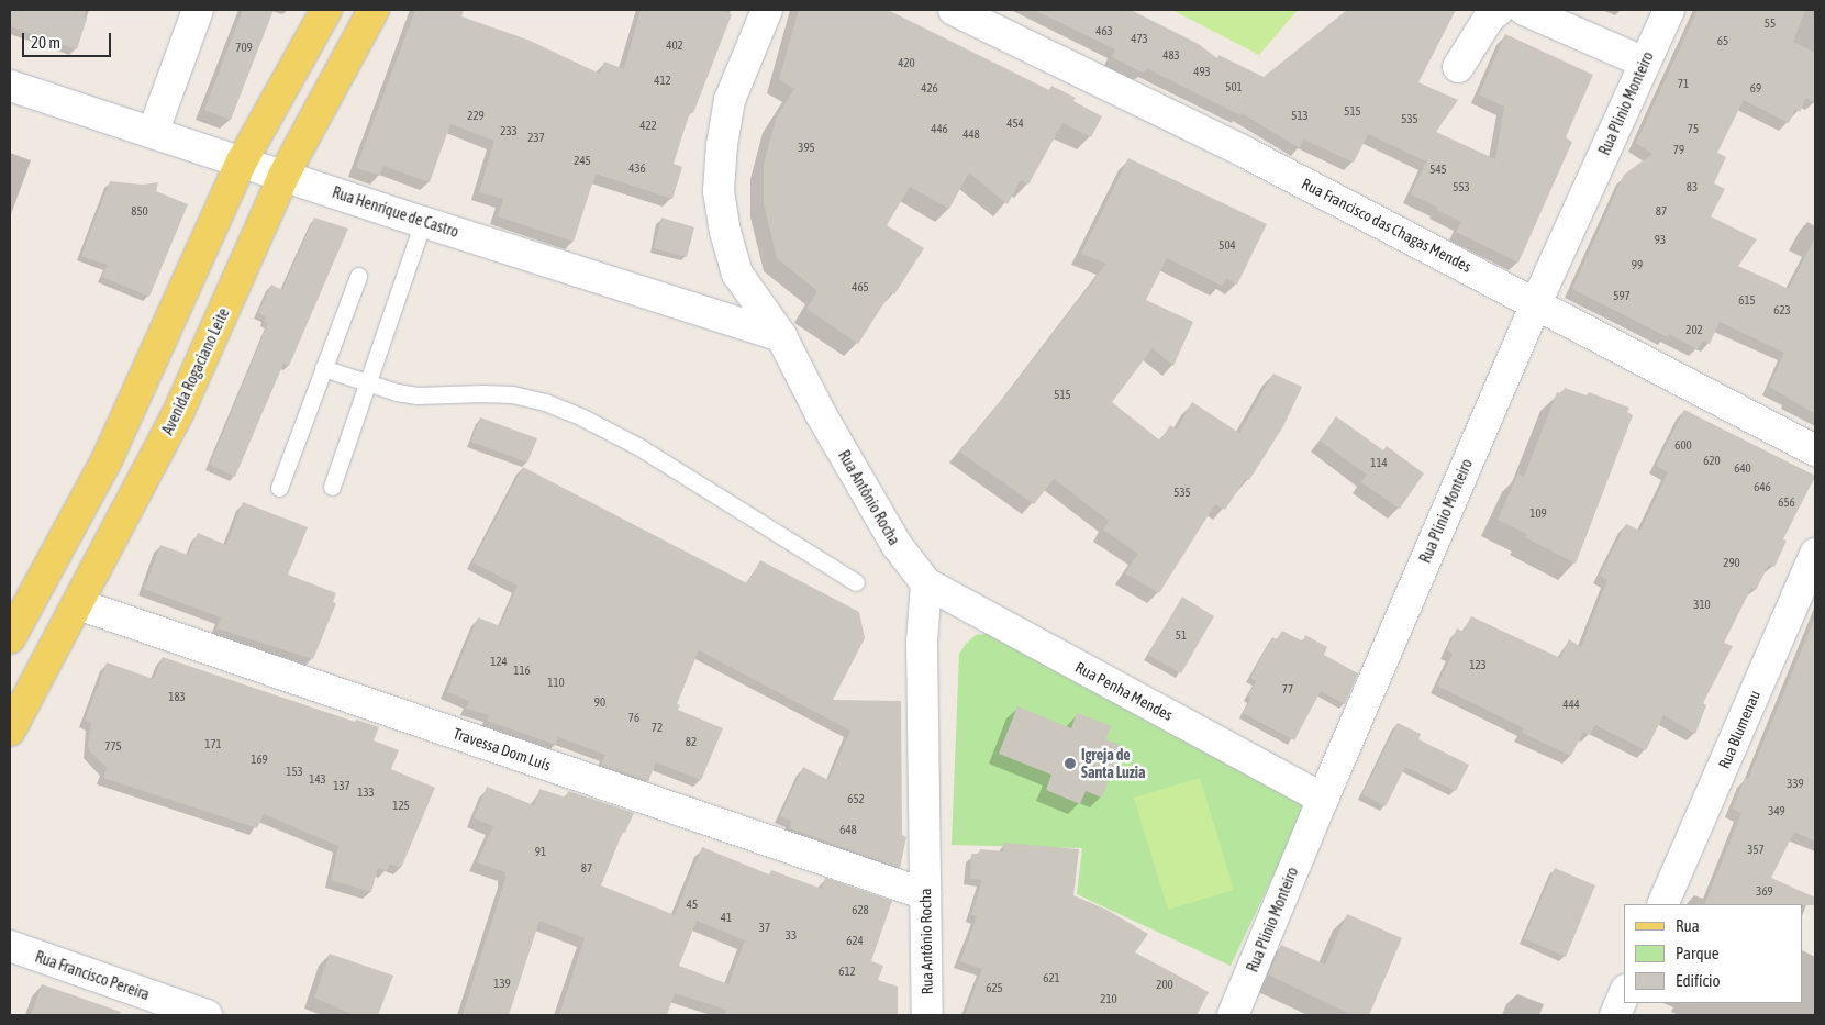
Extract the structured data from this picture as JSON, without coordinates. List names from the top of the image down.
{
  "streets": {
    "main road": ["Avenida Rogaciano Leite"],
    "street": [
      "Rua Plinio Monteiro",
      "Rua Henrique de Castro",
      "Rua Francisco das Chagas Mendes",
      "Rua Antônio Rocha",
      "Rua Penha Mendes",
      "Rua Blumenau",
      "Travessa Dom Luís",
      "Rua Francisco Pereira"
    ]
  },
  "crossings": [
    ["Rua Plinio Monteiro", "Rua Francisco das Chagas Mendes"],
    ["Rua Plinio Monteiro", "Rua Penha Mendes"],
    ["Rua Henrique de Castro", "Avenida Rogaciano Leite"],
    ["Rua Henrique de Castro", "Rua Antônio Rocha"],
    ["Avenida Rogaciano Leite", "Travessa Dom Luís"],
    ["Rua Antônio Rocha", "Rua Penha Mendes"],
    ["Rua Antônio Rocha", "Travessa Dom Luís"]
  ],
  "places": ["Igreja de Santa Luzia"],
  "house_numbers": [
    "55",
    "463",
    "473",
    "65",
    "402",
    "709",
    "483",
    "420",
    "493",
    "412",
    "71",
    "501",
    "426",
    "69",
    "515",
    "229",
    "513",
    "535",
    "454",
    "422",
    "446",
    "75",
    "233",
    "448",
    "237",
    "395",
    "79",
    "245",
    "436",
    "545",
    "553",
    "83",
    "850",
    "87",
    "93",
    "504",
    "99",
    "465",
    "597",
    "615",
    "623",
    "202",
    "515",
    "600",
    "620",
    "114",
    "640",
    "646",
    "535",
    "656",
    "109",
    "290",
    "310",
    "51",
    "124",
    "123",
    "116",
    "110",
    "77",
    "183",
    "90",
    "444",
    "76",
    "72",
    "82",
    "171",
    "775",
    "169",
    "153",
    "143",
    "339",
    "137",
    "133",
    "652",
    "125",
    "349",
    "648",
    "357",
    "91",
    "87",
    "369",
    "45",
    "628",
    "41",
    "37",
    "33",
    "624",
    "612",
    "621",
    "139",
    "200",
    "625",
    "210"
  ],
  "legend": ["Rua", "Parque", "Edifício"],
  "scale_bar": "20 m"
}
